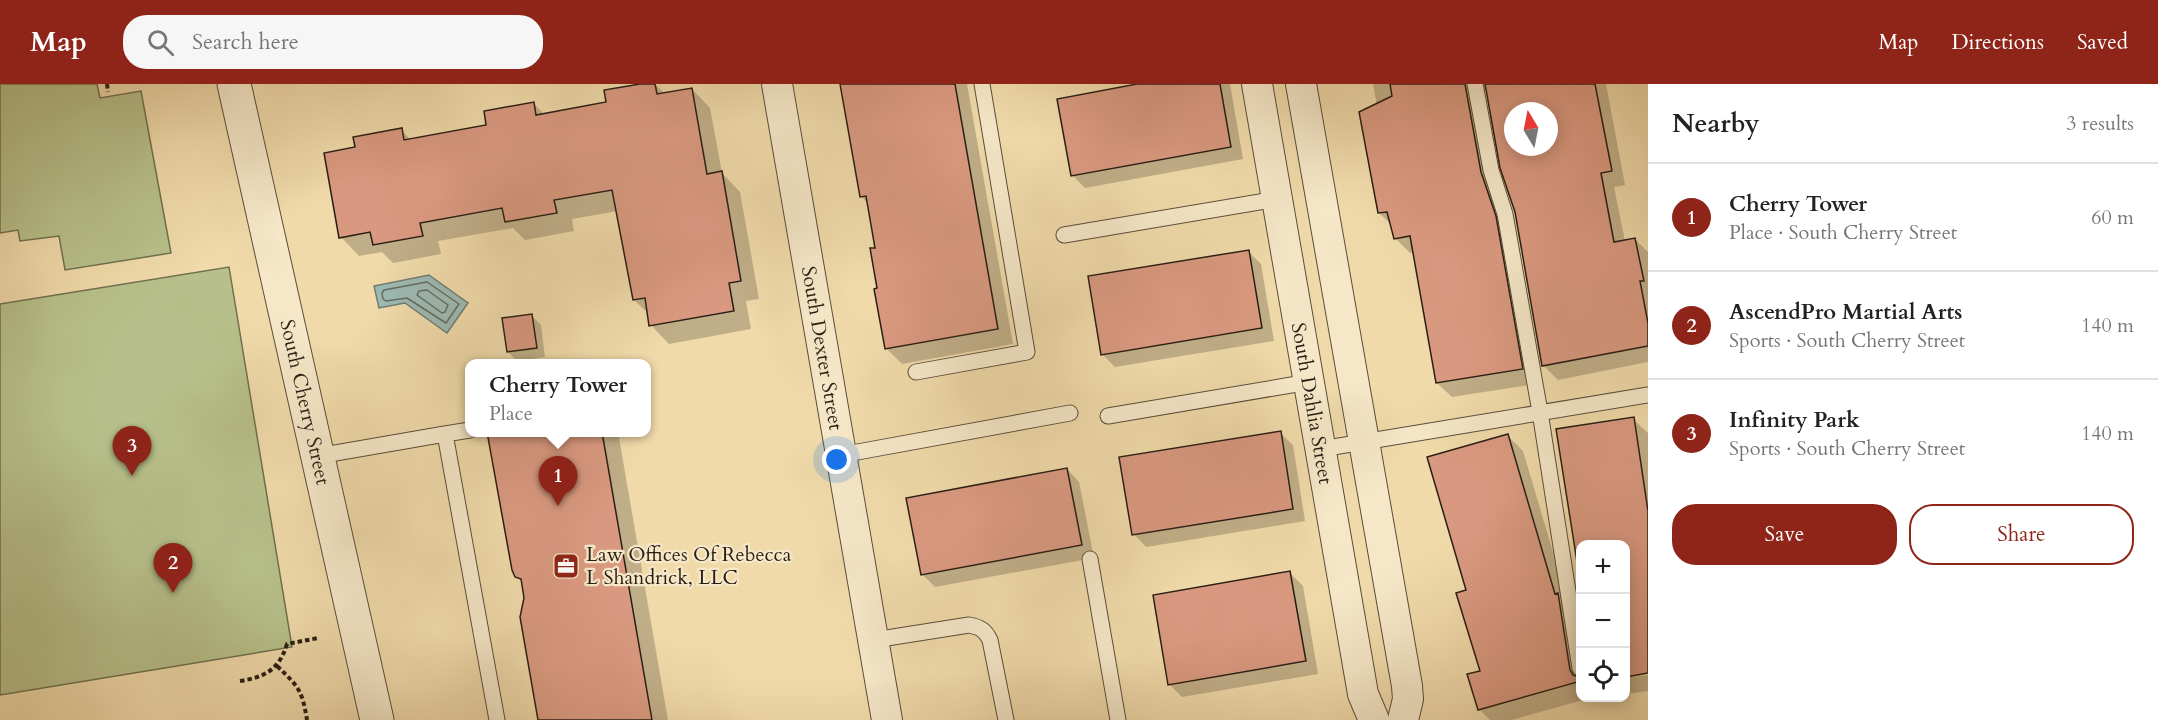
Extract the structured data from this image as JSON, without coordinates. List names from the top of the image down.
{
  "streets": {
    "street": ["South Dexter Street", "South Cherry Street", "South Dahlia Street"]
  },
  "places": {
    "office": ["Law Offices Of Rebecca L Shandrick, LLC"]
  },
  "north": "top",
  "page": {
    "header": "Map",
    "search": "Search here",
    "nav": ["Map", "Directions", "Saved"],
    "heading": ["Nearby", "3 results"],
    "list": [
      {
        "mark": "1",
        "name": "Cherry Tower",
        "note": "Place · South Cherry Street",
        "value": "60 m"
      },
      {
        "mark": "2",
        "name": "AscendPro Martial Arts",
        "note": "Sports · South Cherry Street",
        "value": "140 m"
      },
      {
        "mark": "3",
        "name": "Infinity Park",
        "note": "Sports · South Cherry Street",
        "value": "140 m"
      }
    ],
    "popup": ["Cherry Tower", "Place"],
    "pins": ["3", "1", "2"],
    "buttons": ["Save", "Share"],
    "map_buttons": ["+", "−"]
  }
}
